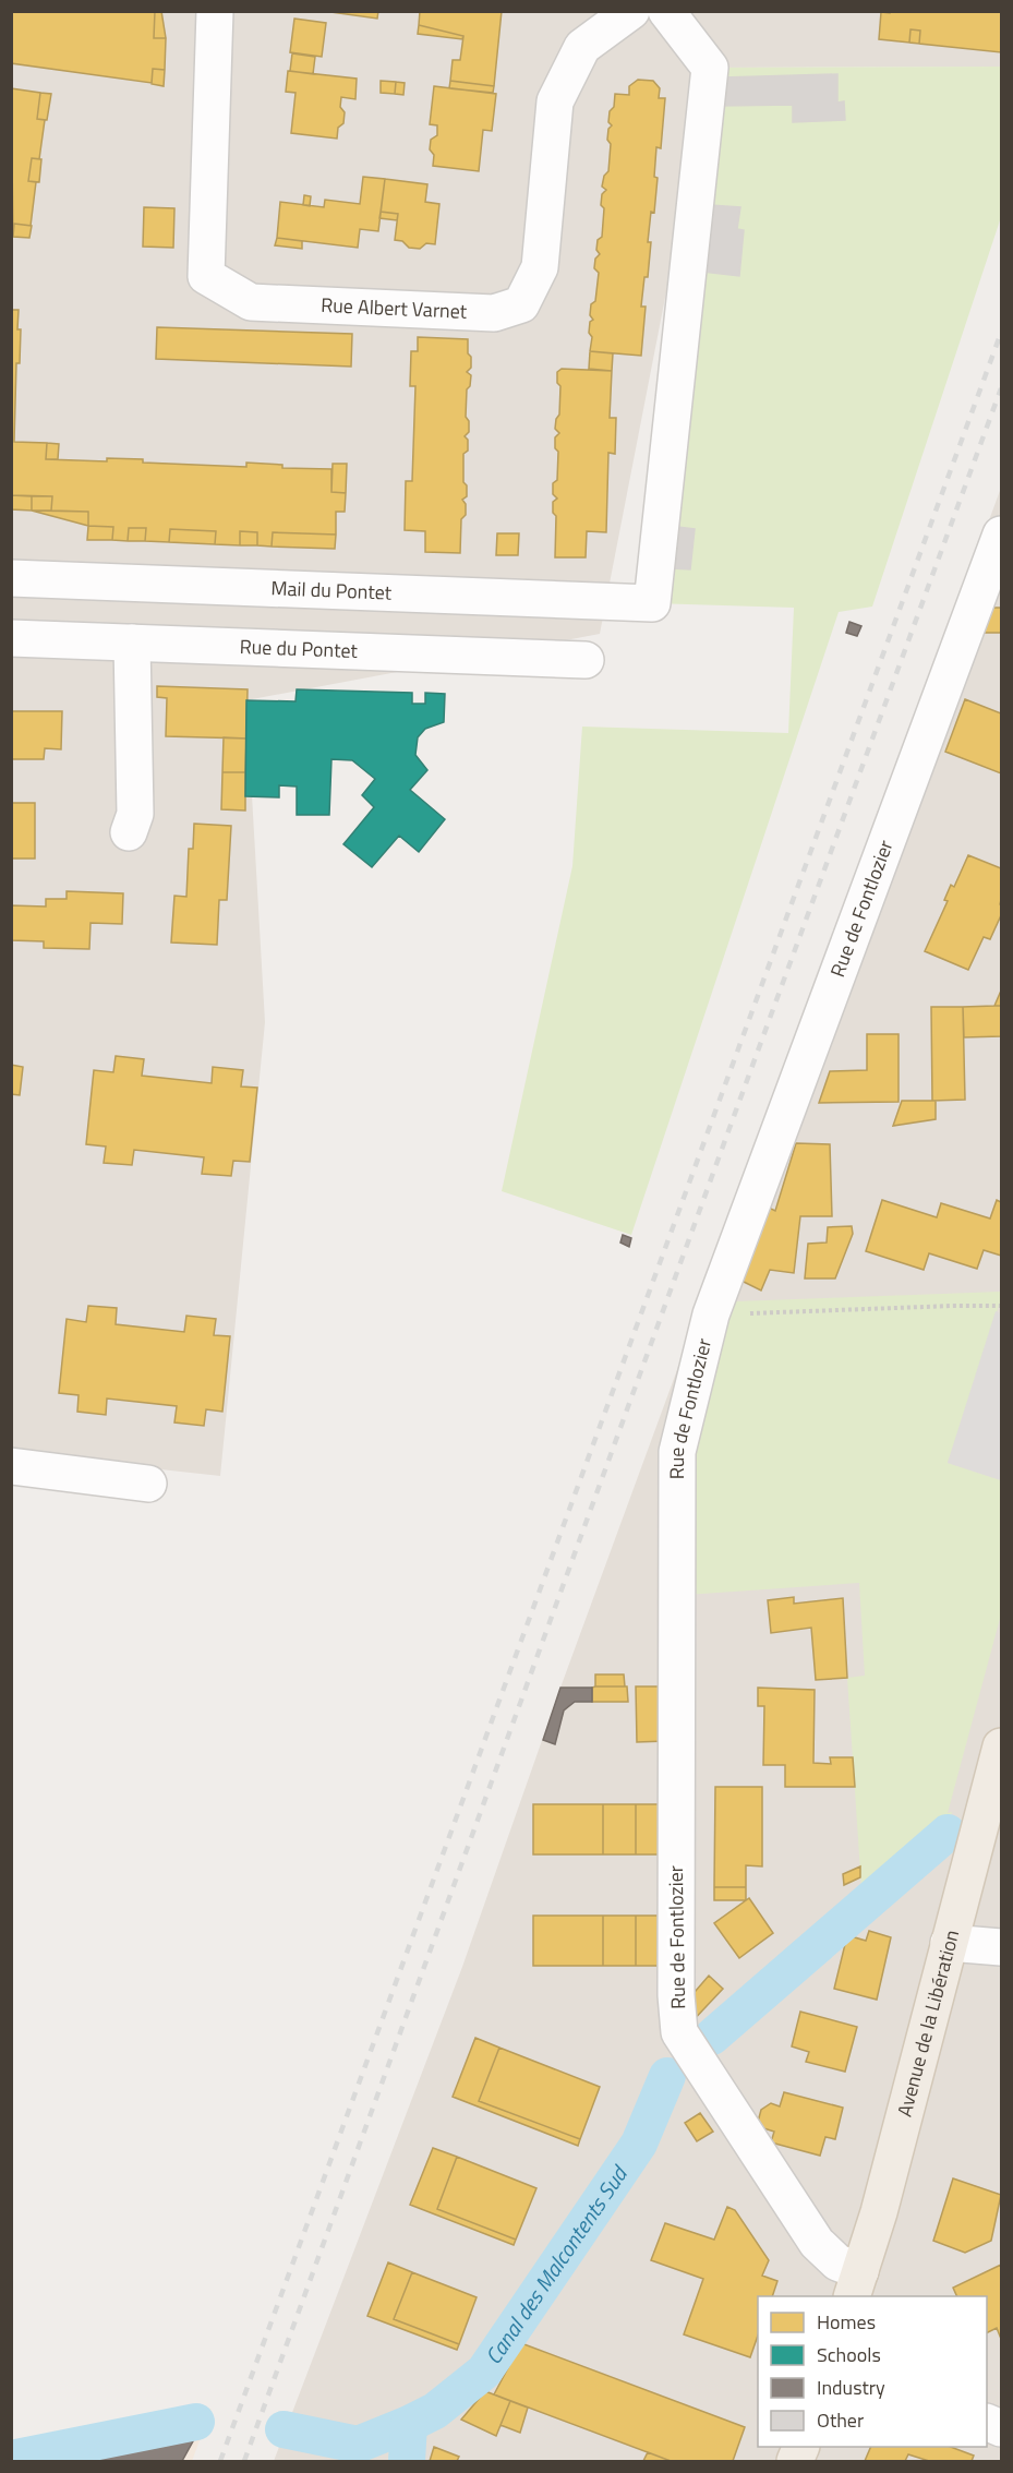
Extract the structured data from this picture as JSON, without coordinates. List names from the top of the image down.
{
  "streets": {
    "main road": ["Avenue de la Libération"],
    "street": [
      "Rue Albert Varnet",
      "Mail du Pontet",
      "Rue du Pontet",
      "Rue de Fontlozier"
    ]
  },
  "crossings": [
    ["Rue de Fontlozier", "Avenue de la Libération"]
  ],
  "water": ["Canal des Malcontents Sud"],
  "legend": [
    "Homes",
    "Schools",
    "Industry",
    "Other"
  ]
}
